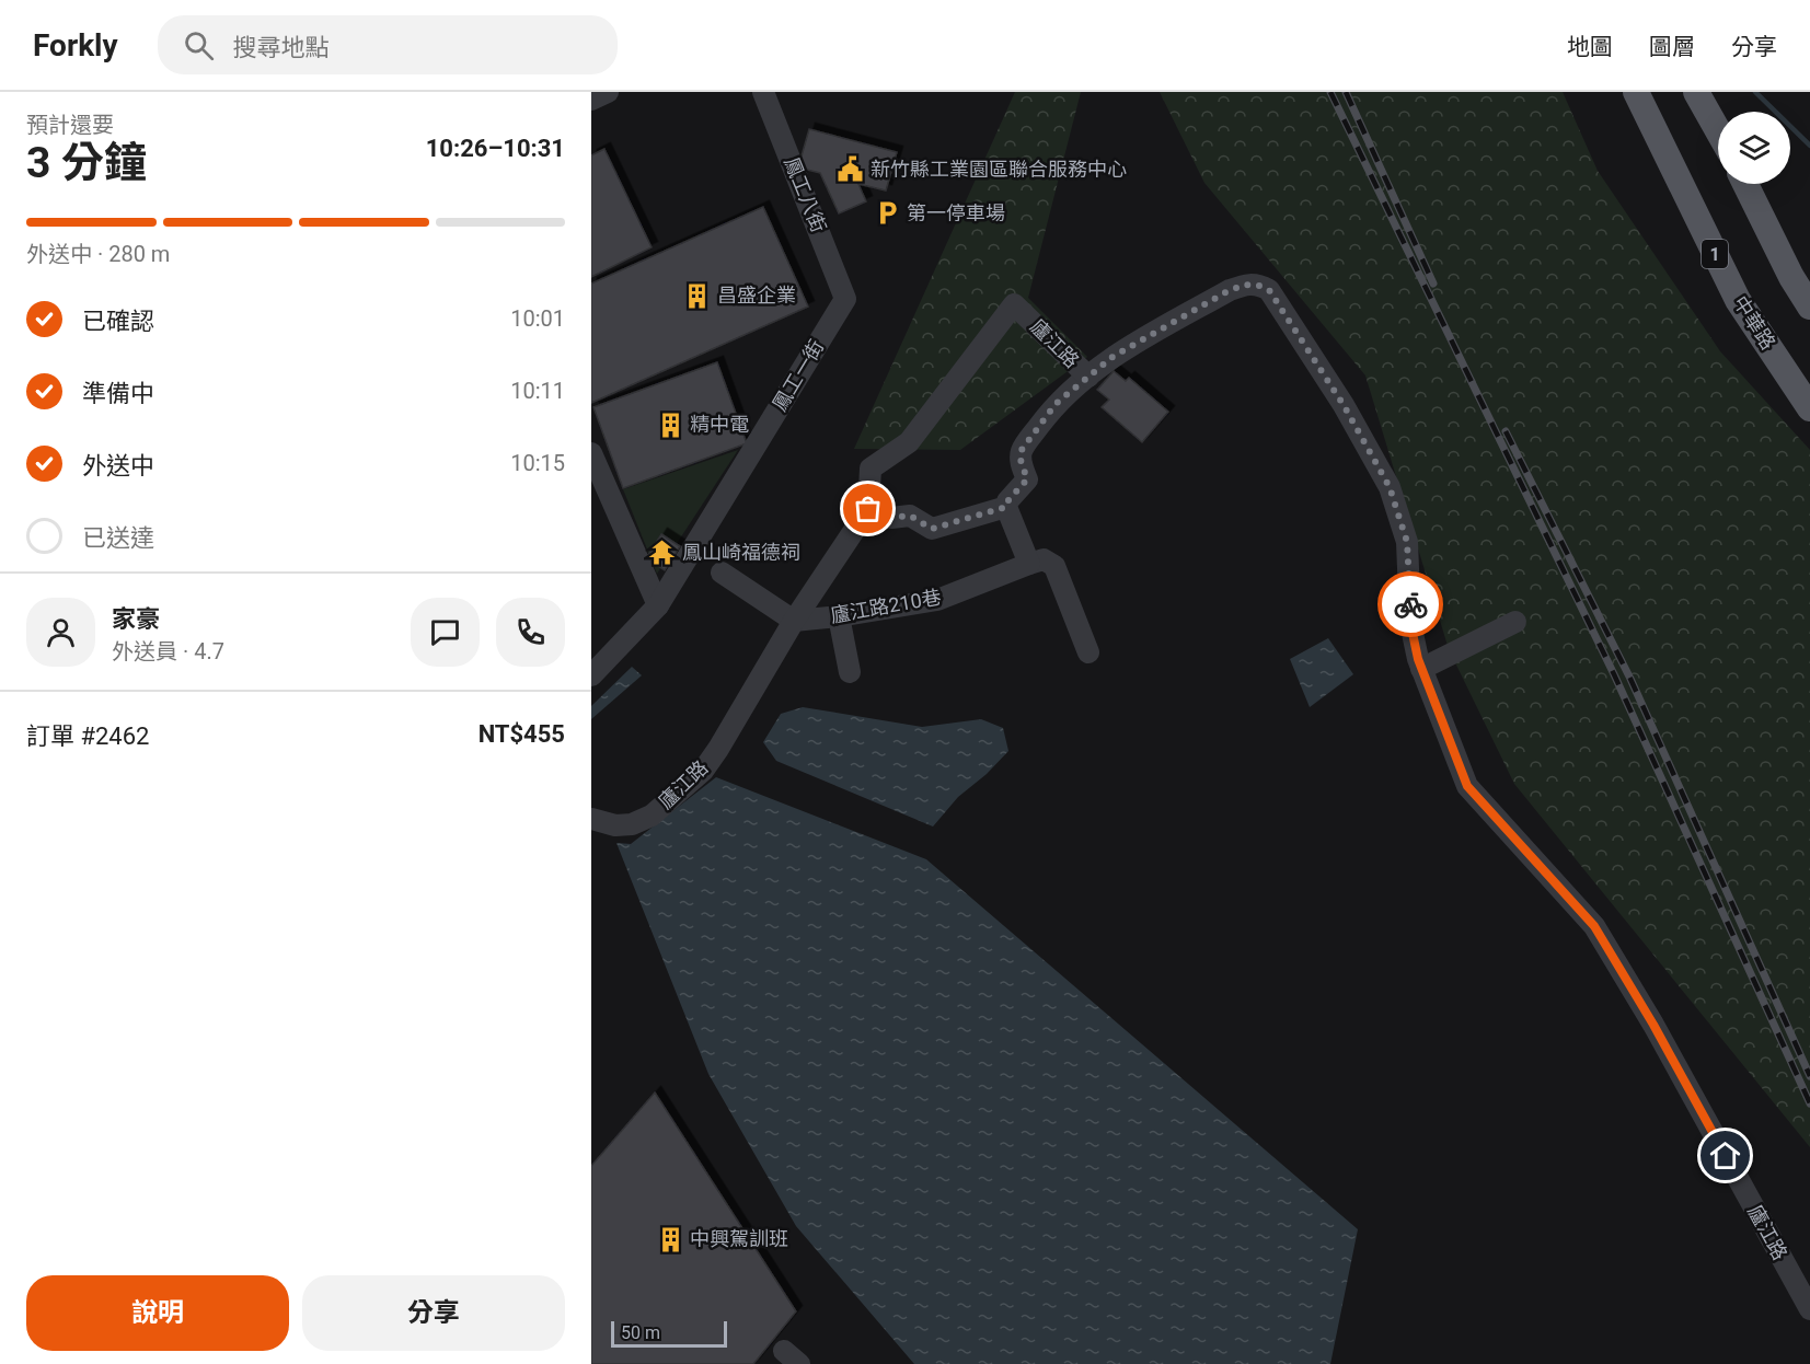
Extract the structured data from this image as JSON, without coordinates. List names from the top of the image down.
{
  "streets": {
    "main road": ["1", "中華路"],
    "street": [
      "鳳工八街",
      "廬江路",
      "鳳工一街",
      "廬江路210巷"
    ]
  },
  "crossings": [
    ["鳳工八街", "鳳工一街"],
    ["廬江路", "廬江路210巷"]
  ],
  "places": {
    "public building": ["新竹縣工業園區聯合服務中心"],
    "parking": ["第一停車場"],
    "building": ["昌盛企業", "精中電", "中興駕訓班"],
    "temple": ["鳳山崎福德祠"]
  },
  "scale_bar": "50 m",
  "page": {
    "header": "Forkly",
    "search": "搜尋地點",
    "nav": ["地圖", "圖層", "分享"],
    "heading": ["3 分鐘", "預計還要", "10:26–10:31"],
    "panel": [
      "家豪",
      "外送員 · 4.7",
      "訂單 #2462",
      "NT$455"
    ],
    "bar": "外送中 · 280 m",
    "list": [
      ["已確認", "10:01"],
      ["準備中", "10:11"],
      ["外送中", "10:15"],
      "已送達"
    ],
    "buttons": ["說明", "分享"],
    "scale": "50 m"
  }
}
